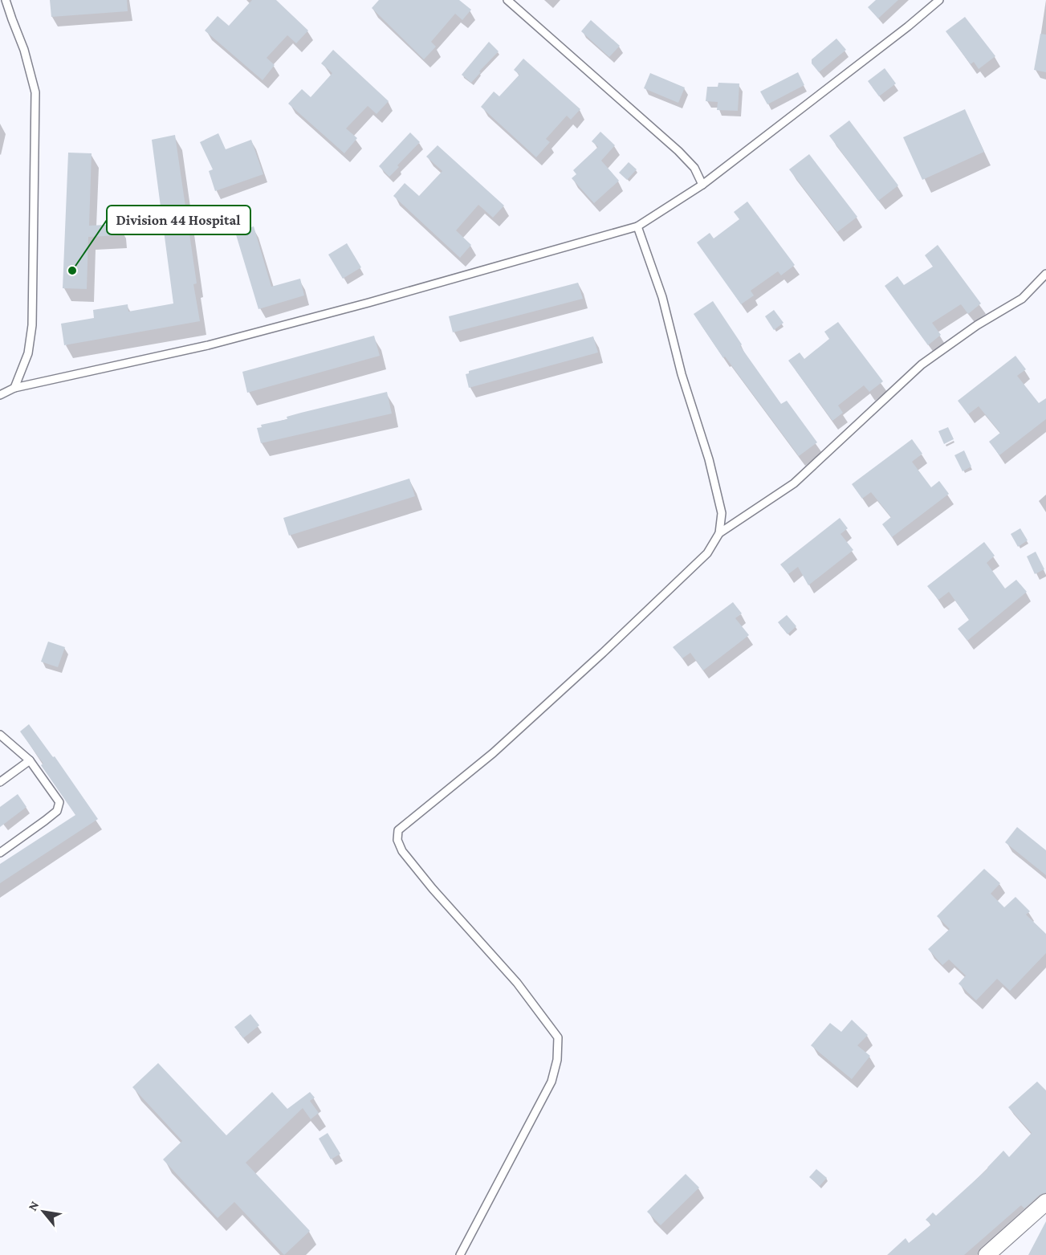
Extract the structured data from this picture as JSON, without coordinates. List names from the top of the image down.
{
  "places": ["Division 44 Hospital"],
  "north": "top left"
}
